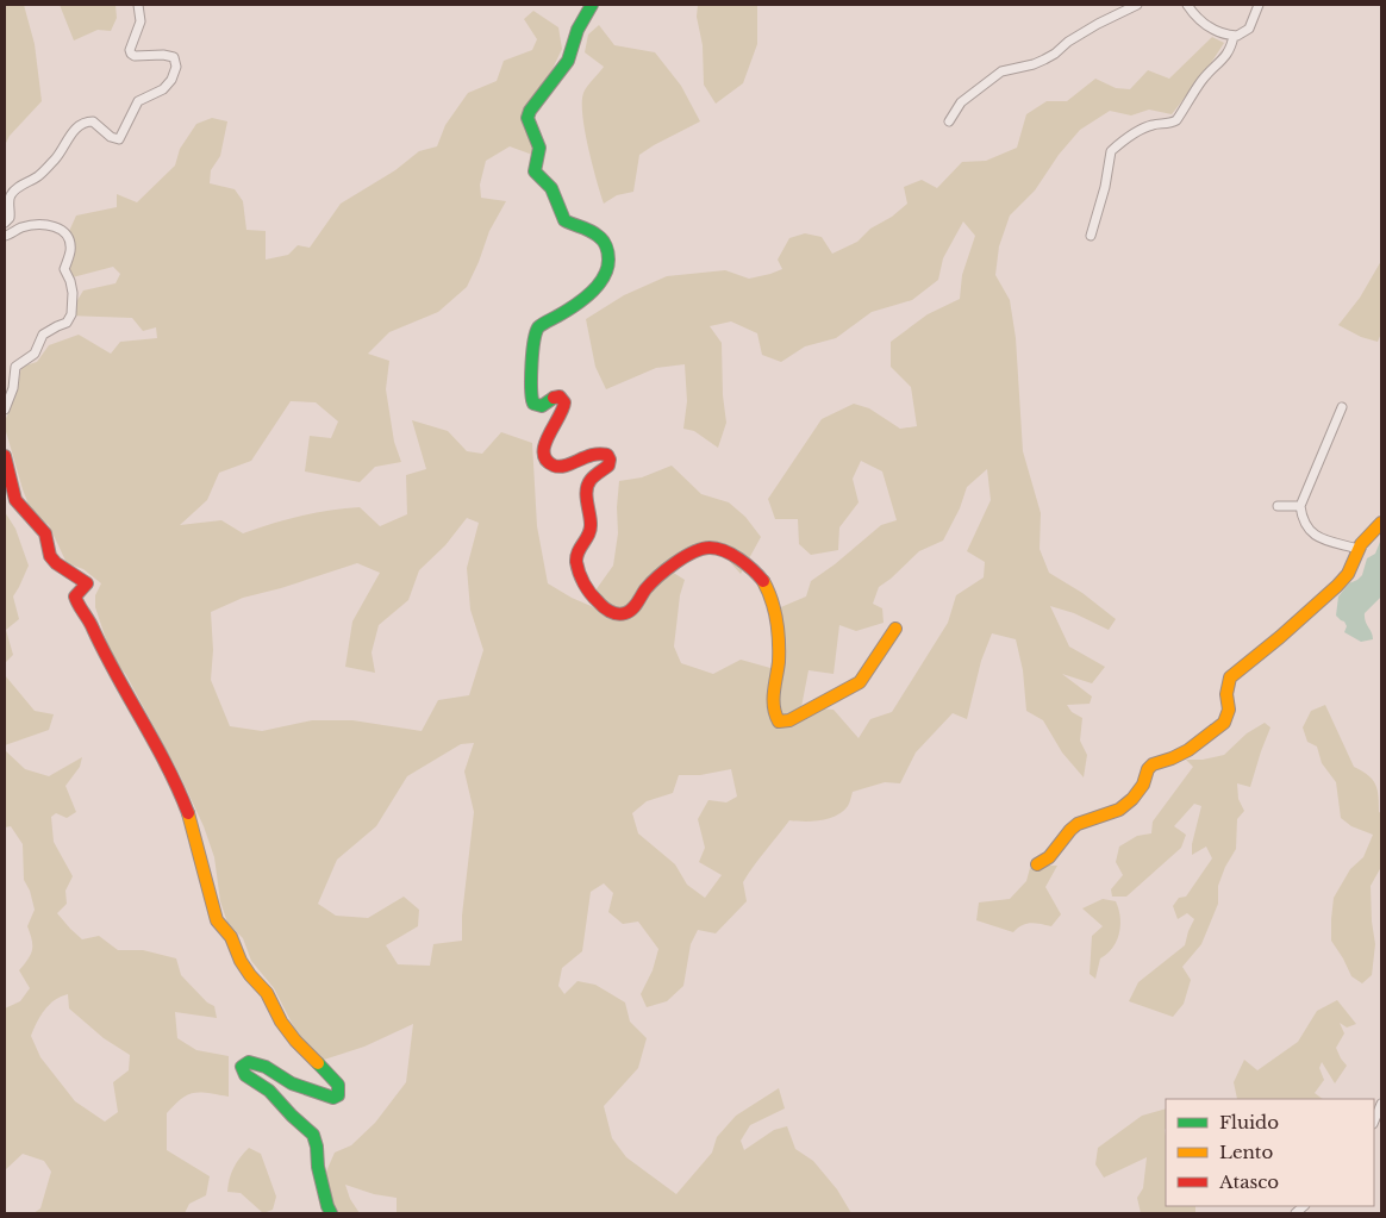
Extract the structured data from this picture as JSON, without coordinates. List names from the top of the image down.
{
  "legend": ["Fluido", "Lento", "Atasco"]
}
